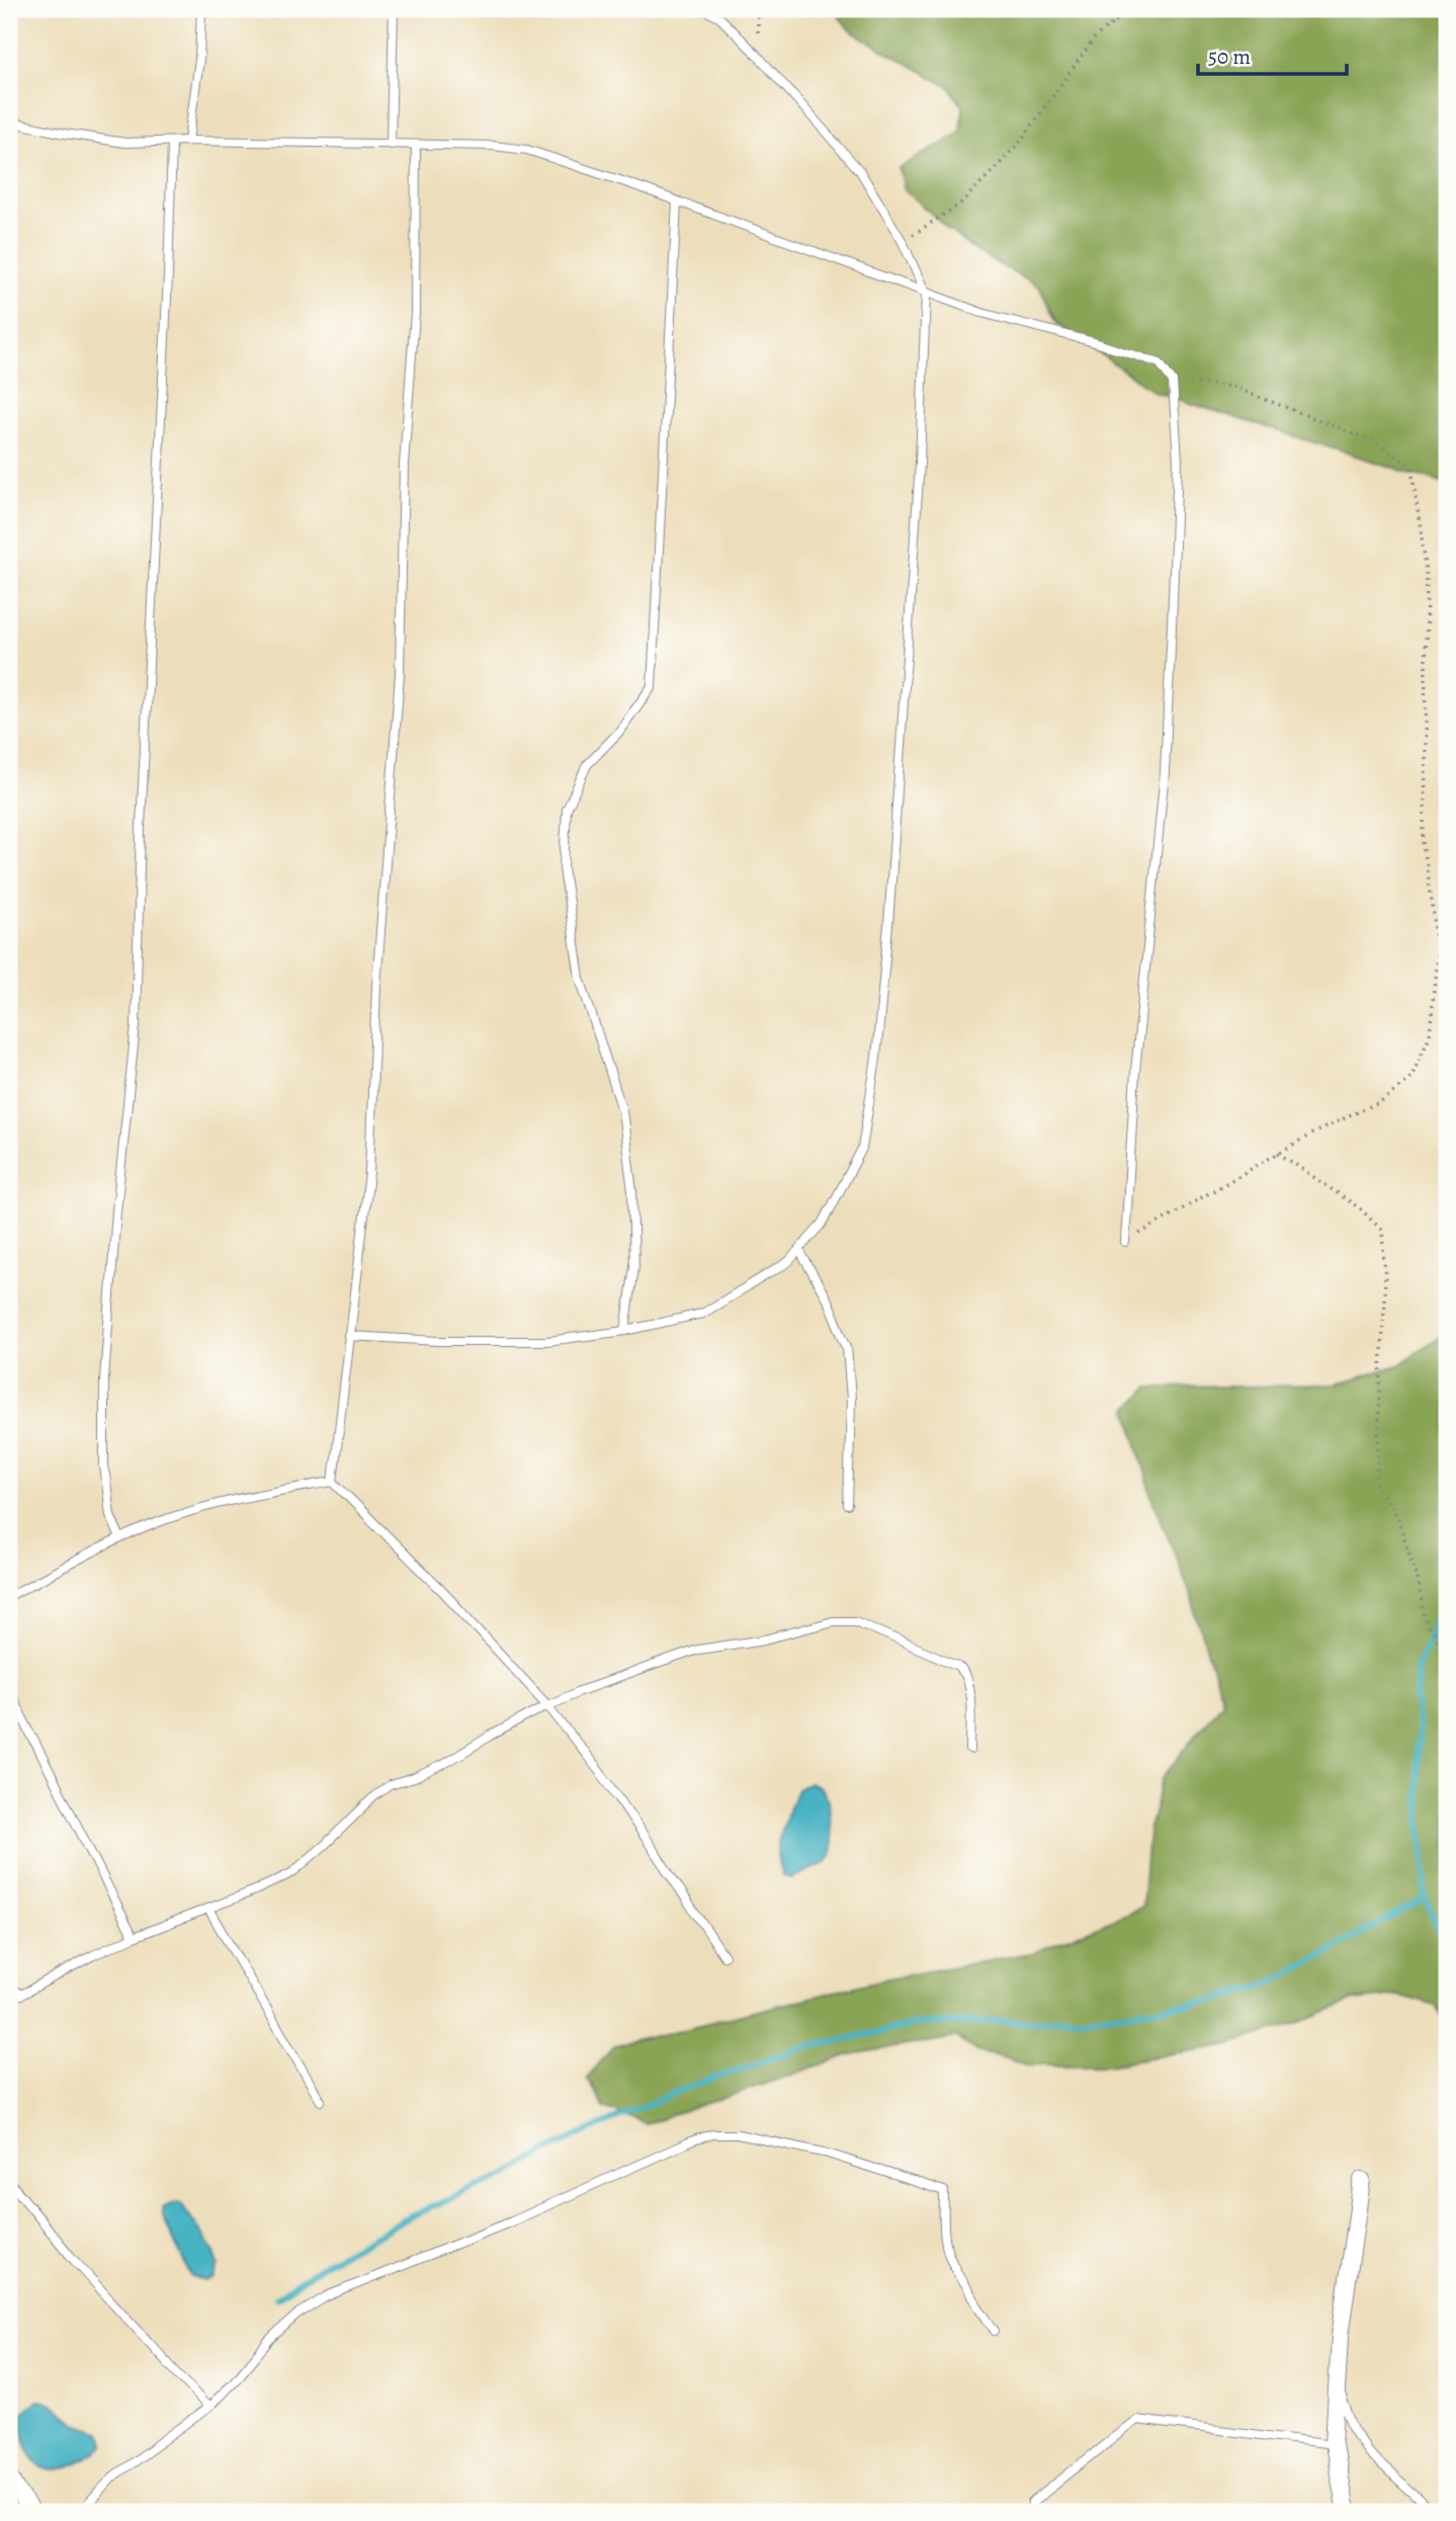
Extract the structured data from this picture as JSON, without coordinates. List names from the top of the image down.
{
  "scale_bar": "50 m"
}
